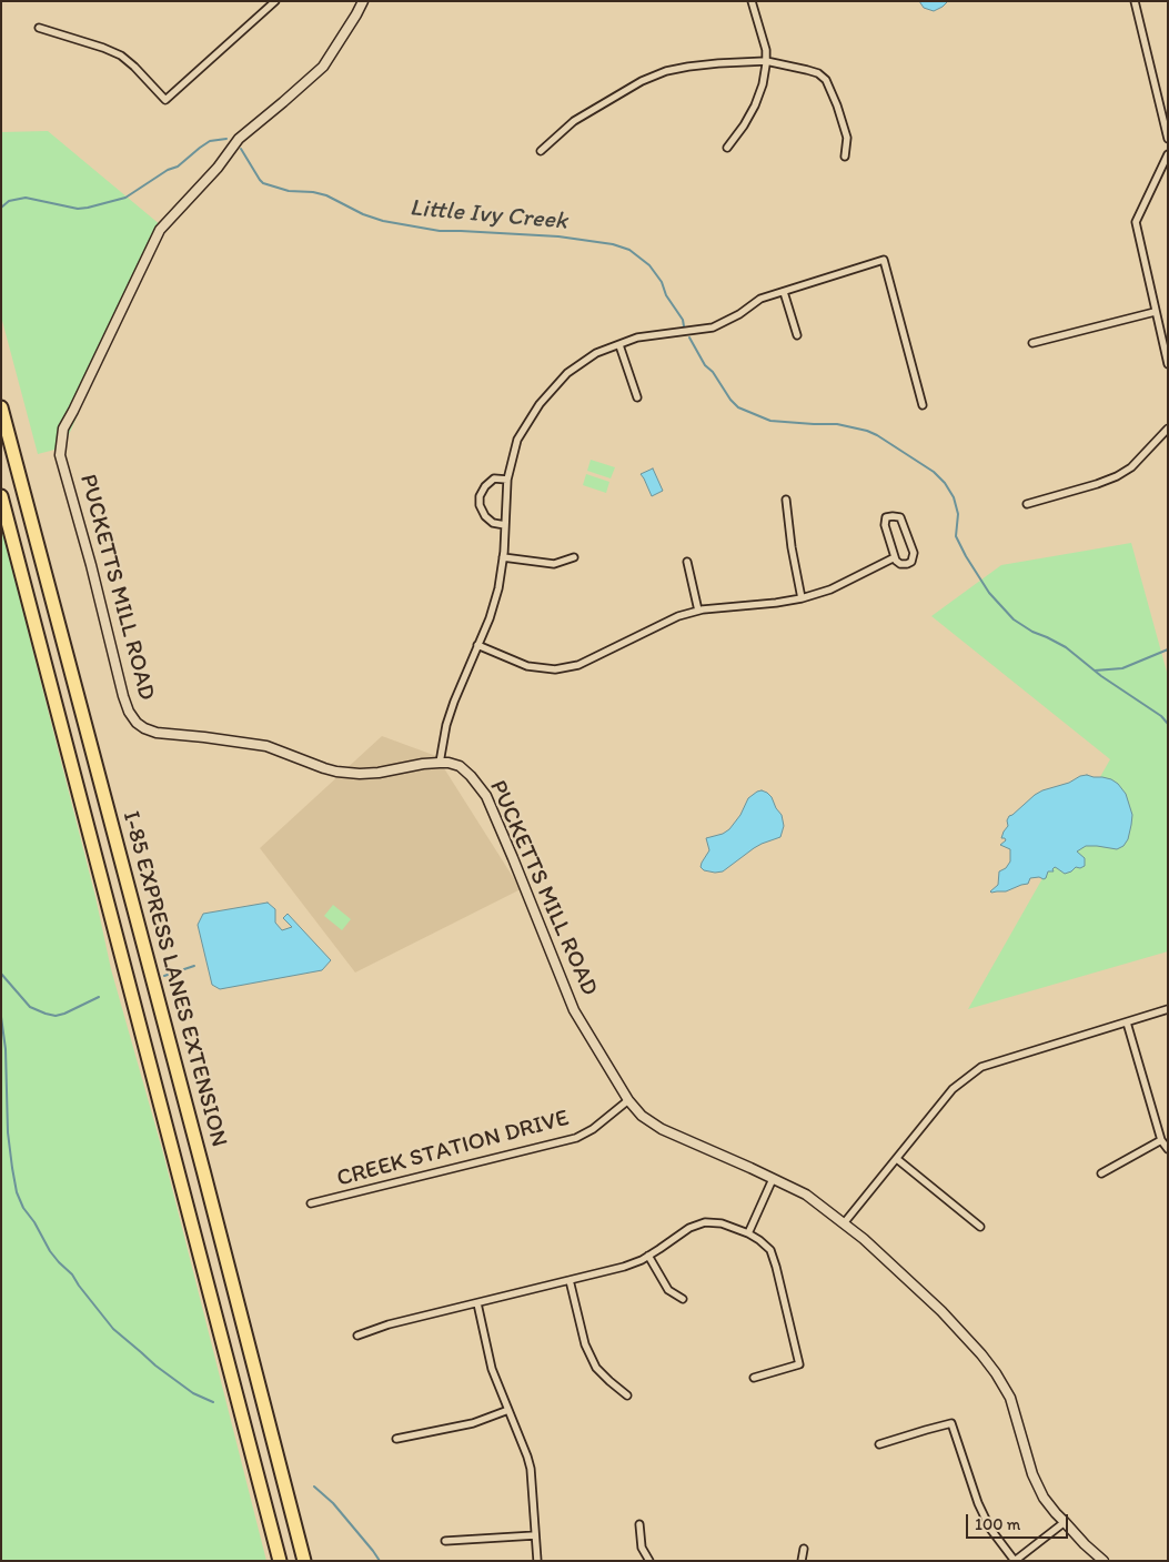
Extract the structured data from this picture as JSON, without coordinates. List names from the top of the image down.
{
  "streets": {
    "highway": ["I-85 EXPRESS LANES EXTENSION"],
    "street": ["PUCKETTS MILL ROAD", "CREEK STATION DRIVE"]
  },
  "crossings": [
    ["PUCKETTS MILL ROAD", "CREEK STATION DRIVE"]
  ],
  "water": ["Little Ivy Creek"],
  "scale_bar": "100 m"
}
